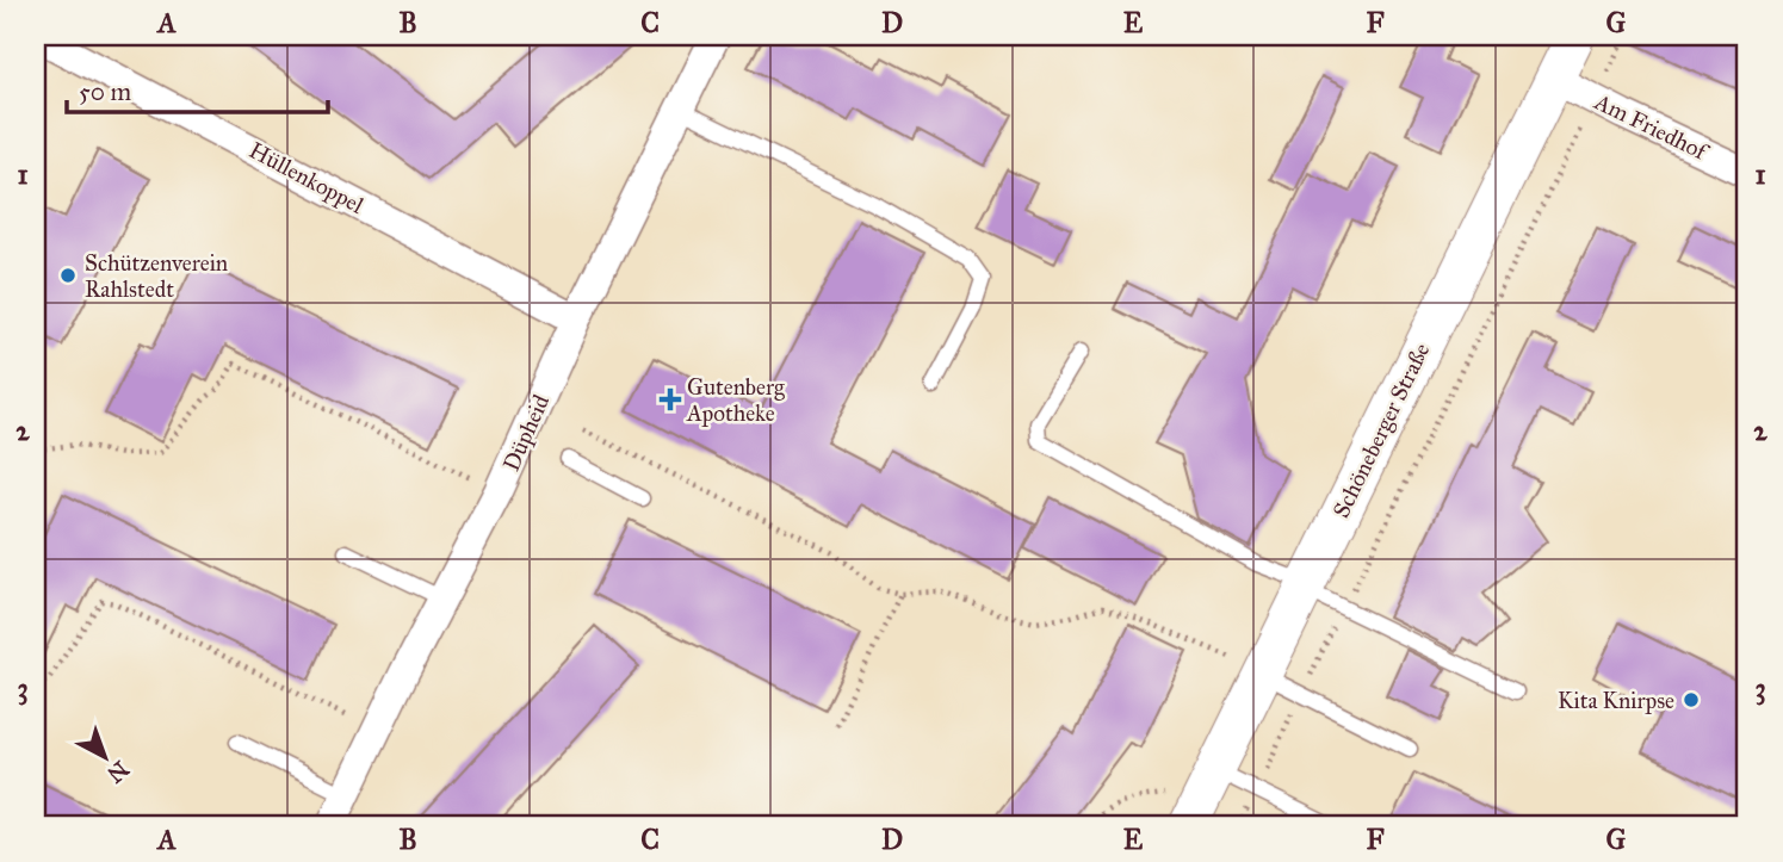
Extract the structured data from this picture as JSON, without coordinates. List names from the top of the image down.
{
  "streets": {
    "street": [
      "Am Friedhof",
      "Hüllenkoppel",
      "Schöneberger Straße",
      "Düpheid"
    ]
  },
  "crossings": [
    ["Am Friedhof", "Schöneberger Straße"],
    ["Hüllenkoppel", "Düpheid"]
  ],
  "places": {
    "other": ["Schützenverein Rahlstedt", "Kita Knirpse"],
    "health": ["Gutenberg Apotheke"]
  },
  "scale_bar": "50 m",
  "north": "bottom right",
  "grid": {
    "columns": [
      "A",
      "B",
      "C",
      "D",
      "E",
      "F",
      "G"
    ],
    "rows": ["1", "2", "3"]
  }
}
